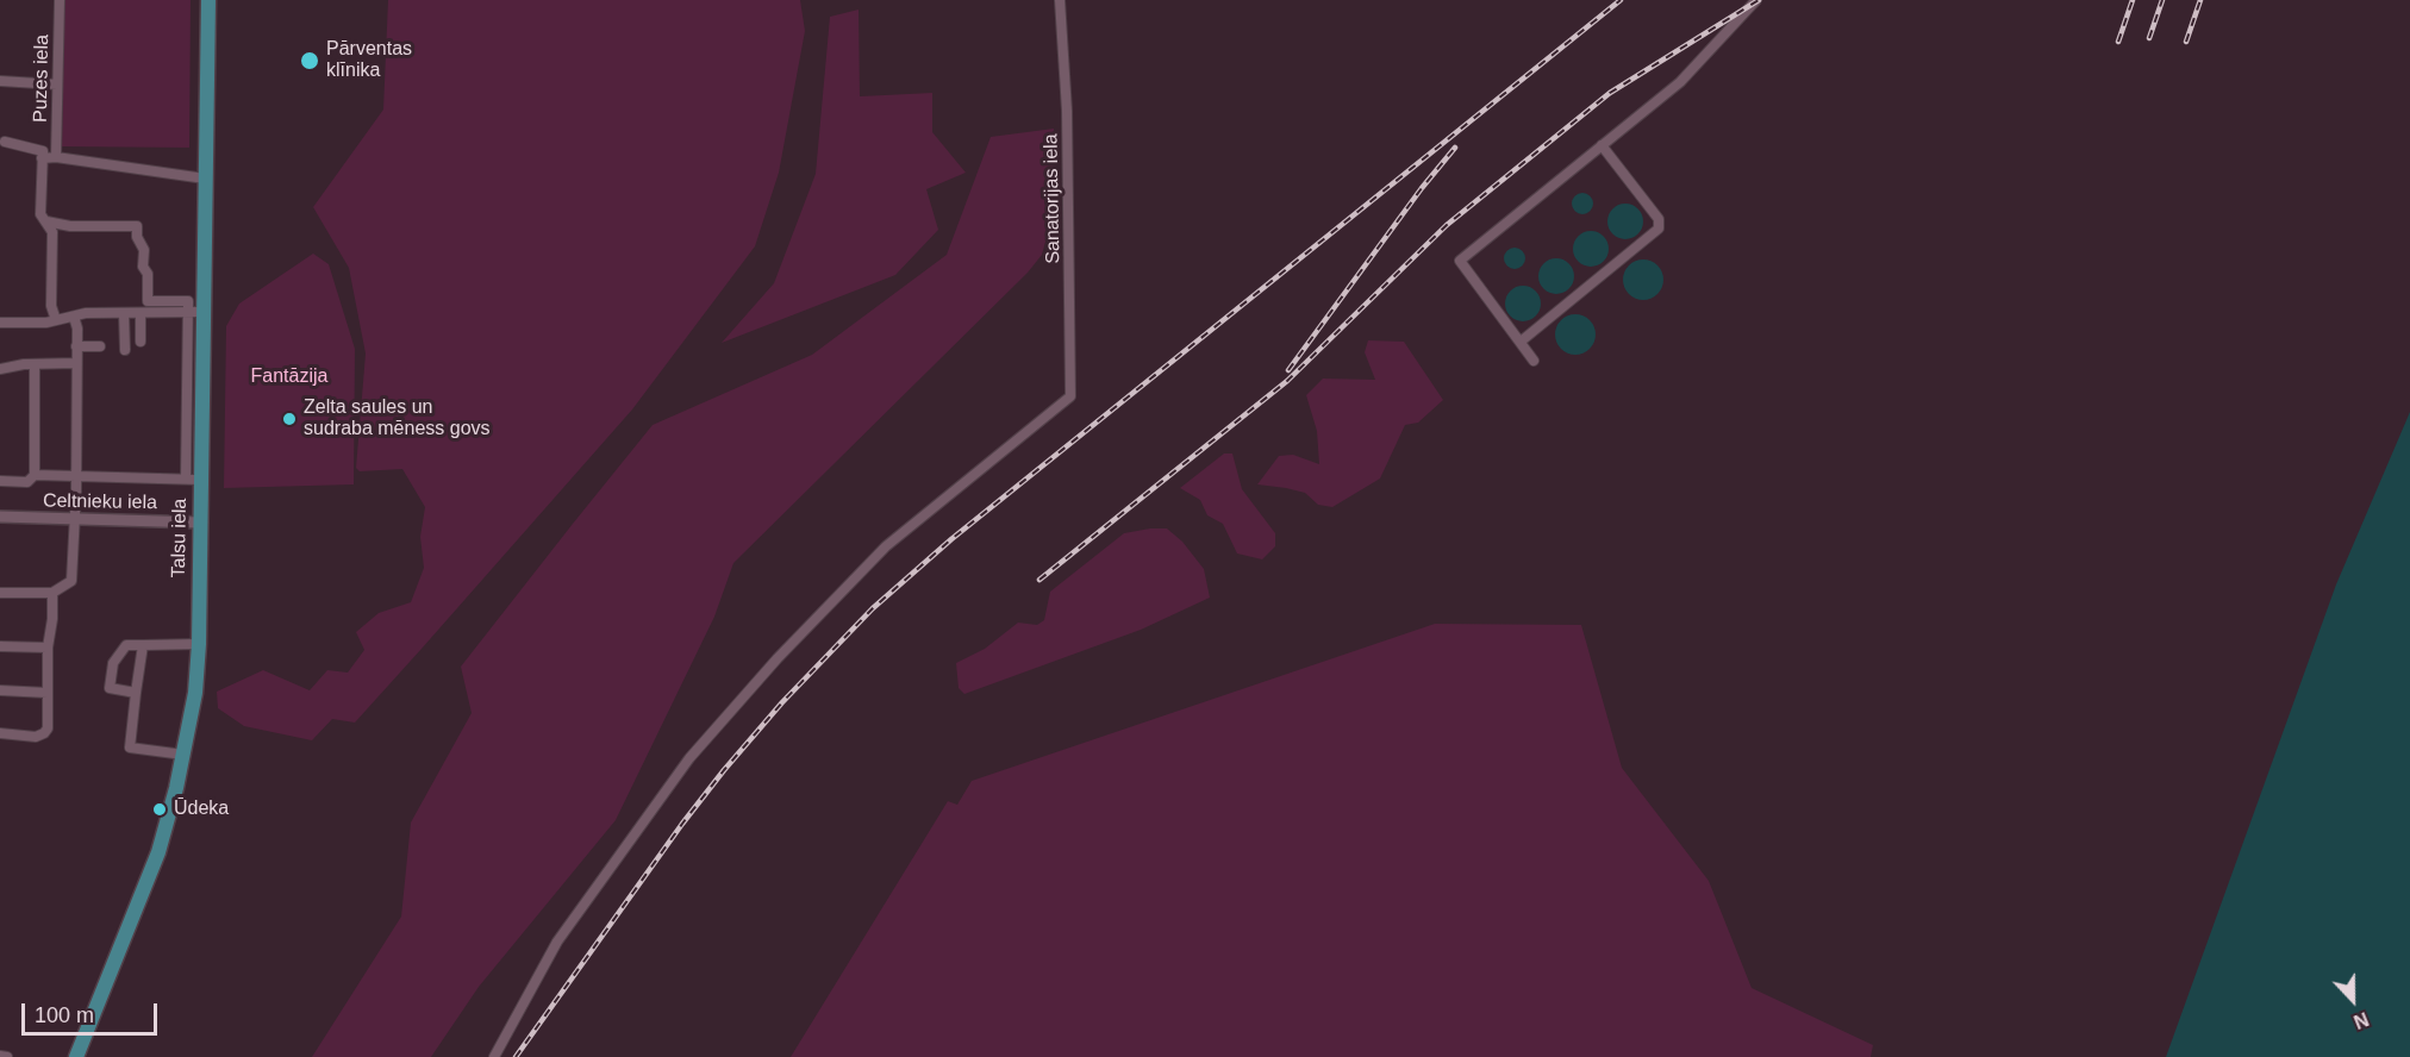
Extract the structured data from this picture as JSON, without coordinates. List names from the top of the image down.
{
  "streets": {
    "main road": ["Talsu iela"],
    "street": ["Puzes iela", "Sanatorijas iela", "Celtnieku iela"]
  },
  "crossings": [
    ["Celtnieku iela", "Talsu iela"]
  ],
  "parks": ["Fantāzija"],
  "places": ["Pārventas klīnika", "Zelta saules un sudraba mēness govs", "Ūdeka"],
  "scale_bar": "100 m",
  "north": "bottom"
}
